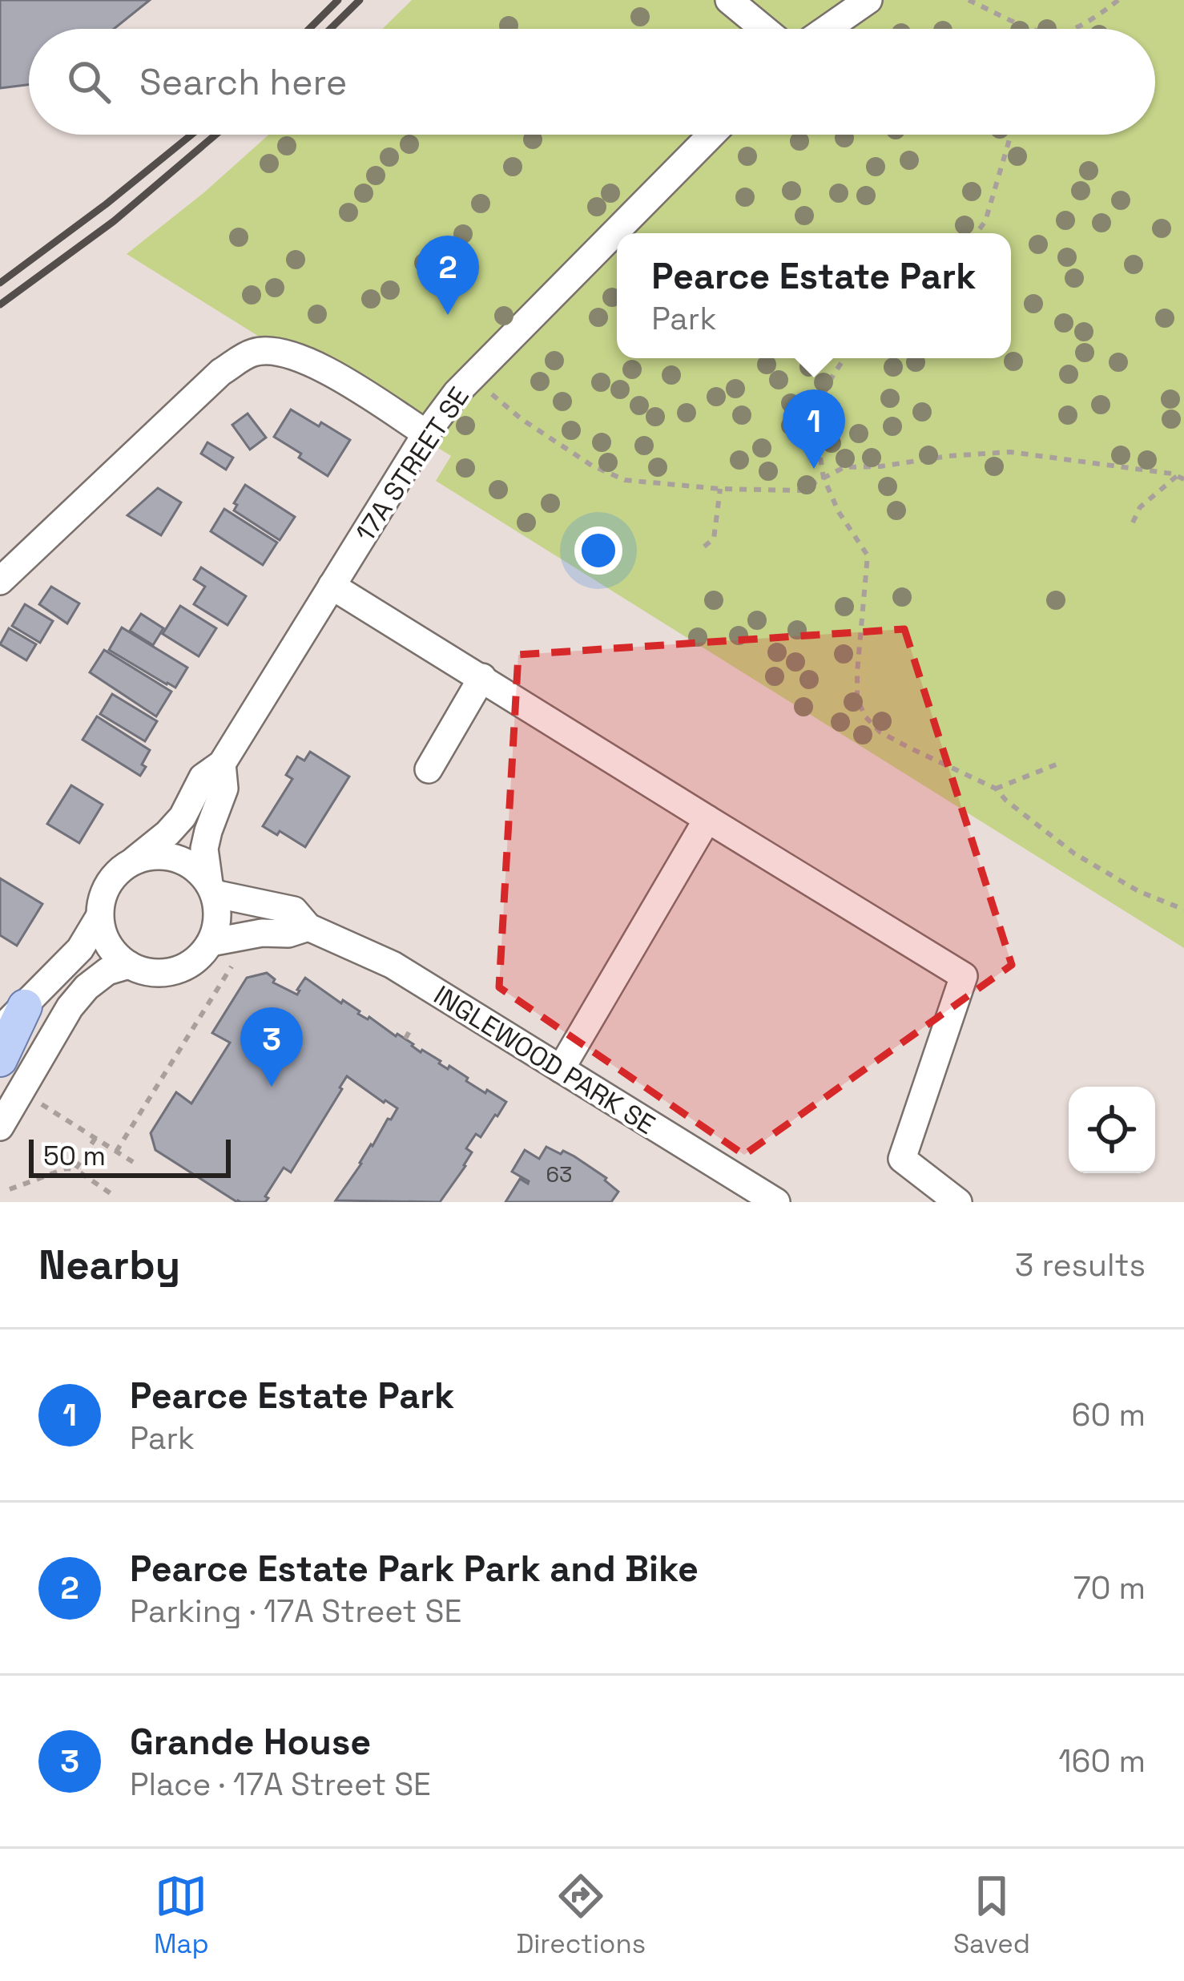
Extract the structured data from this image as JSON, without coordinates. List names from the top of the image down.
{
  "streets": {
    "street": ["17A STREET SE", "INGLEWOOD PARK SE"]
  },
  "crossings": [
    ["17A STREET SE", "INGLEWOOD PARK SE"]
  ],
  "house_numbers": ["63"],
  "scale_bar": "50 m",
  "page": {
    "search": "Search here",
    "popup": ["Pearce Estate Park", "Park"],
    "pins": ["2", "1", "3"],
    "scale": "50 m",
    "heading": ["Nearby", "3 results"],
    "list": [
      {
        "mark": "1",
        "name": "Pearce Estate Park",
        "note": "Park",
        "value": "60 m"
      },
      {
        "mark": "2",
        "name": "Pearce Estate Park Park and Bike",
        "note": "Parking · 17A Street SE",
        "value": "70 m"
      },
      {
        "mark": "3",
        "name": "Grande House",
        "note": "Place · 17A Street SE",
        "value": "160 m"
      }
    ],
    "nav": ["Map", "Directions", "Saved"]
  }
}
